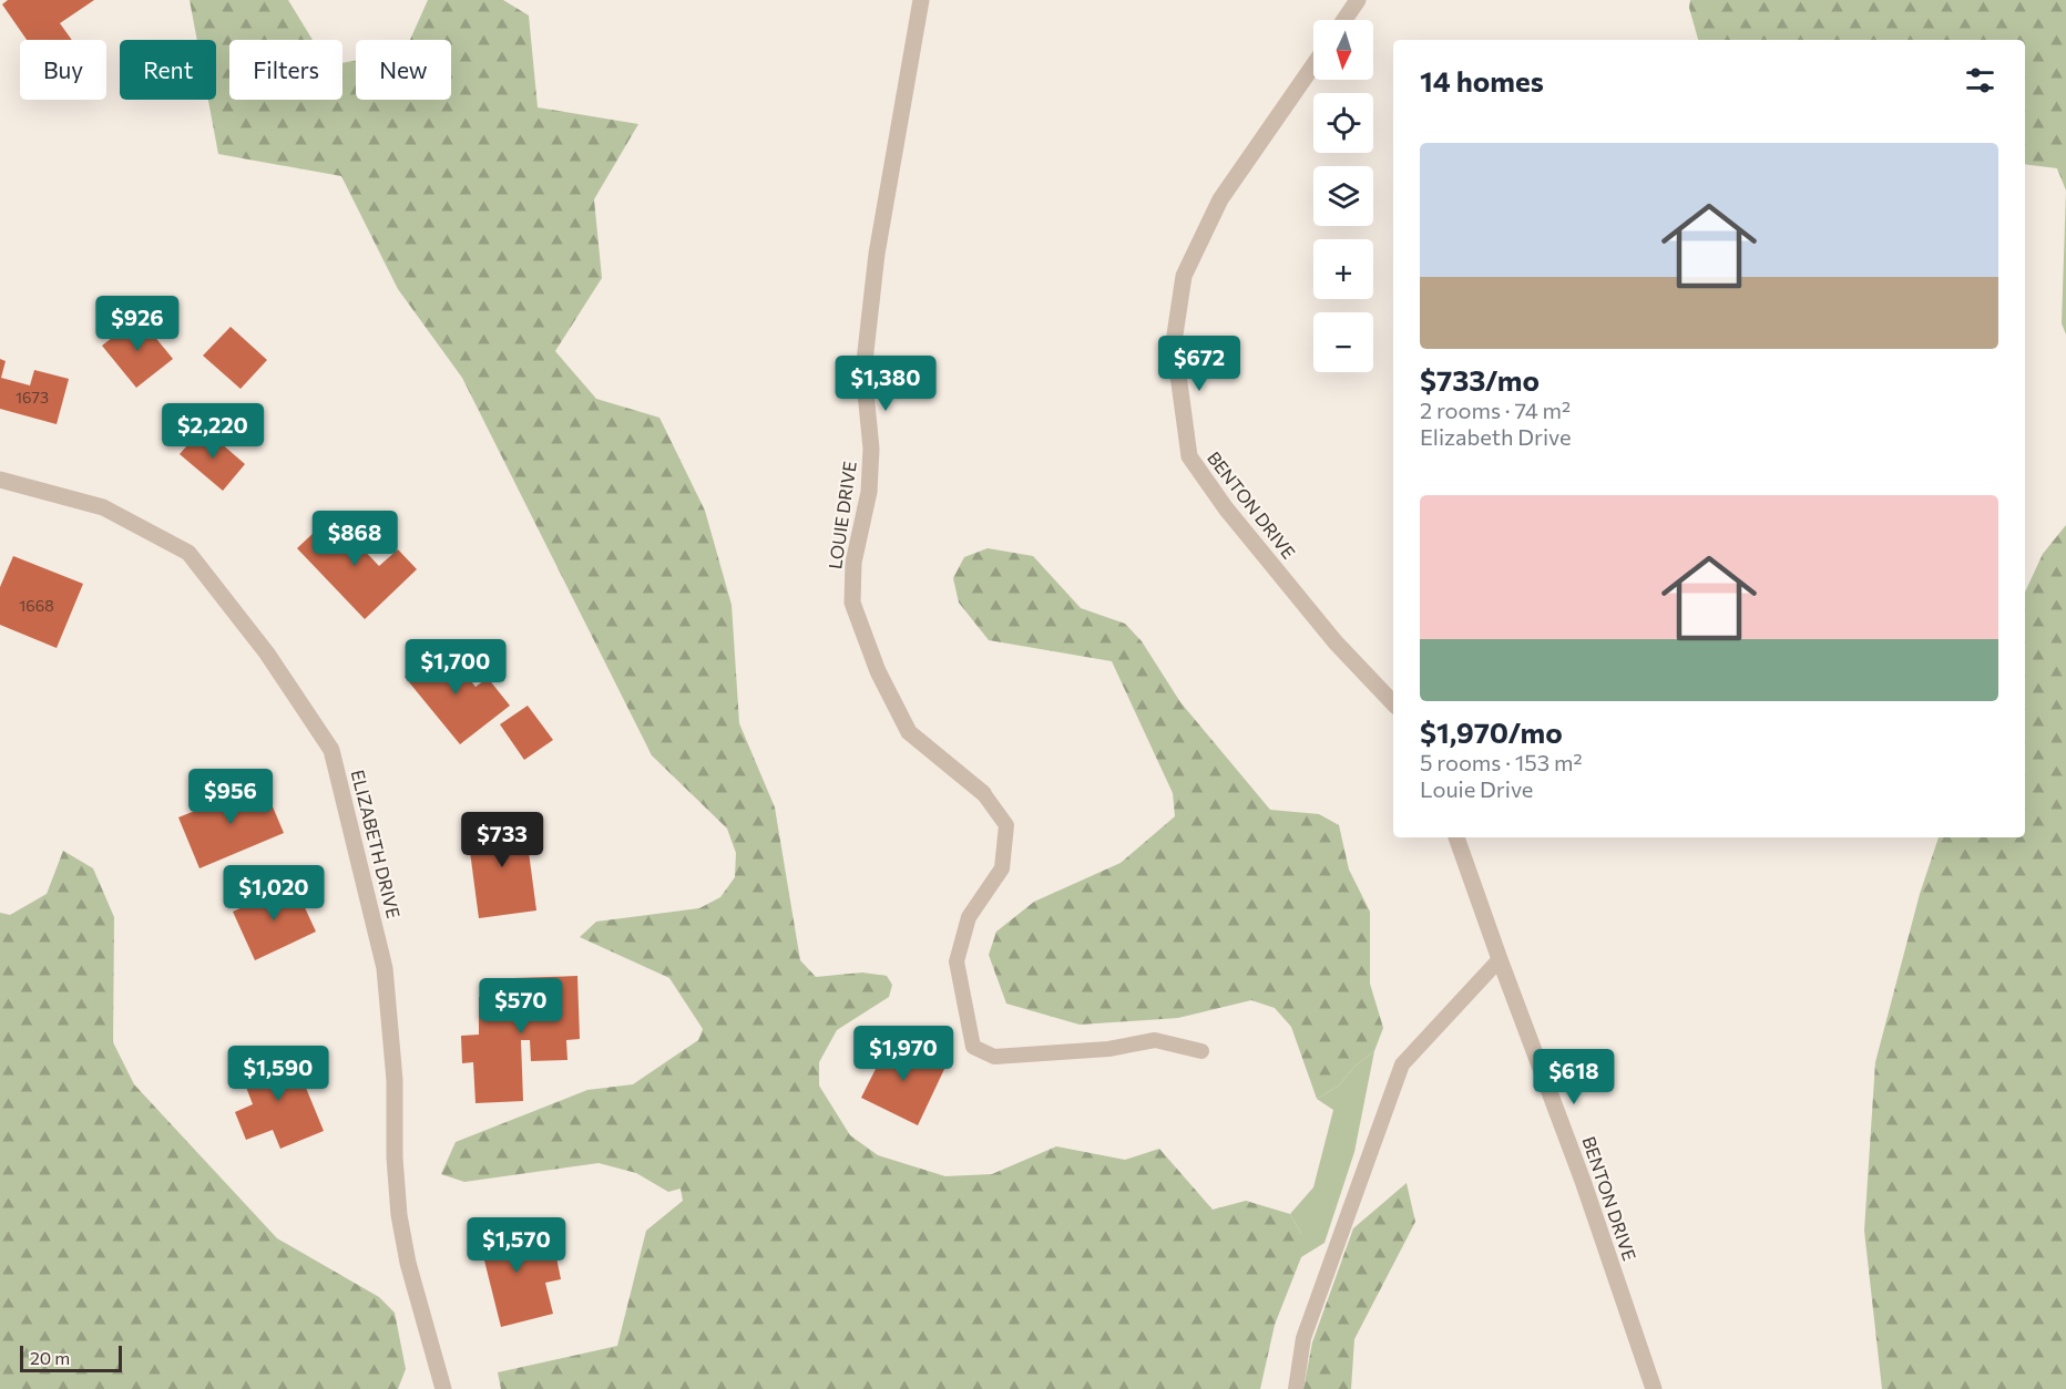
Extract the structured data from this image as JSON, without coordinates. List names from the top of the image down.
{
  "streets": {
    "street": ["BENTON DRIVE", "LOUIE DRIVE", "ELIZABETH DRIVE"]
  },
  "house_numbers": ["1673", "1668"],
  "scale_bar": "20 m",
  "north": "bottom",
  "page": {
    "map_buttons": ["+", "−"],
    "chip": [
      "Buy",
      "Rent",
      "Filters",
      "New"
    ],
    "heading": "14 homes",
    "list": [
      {
        "name": "$733/mo",
        "note": "2 rooms · 74 m² · Elizabeth Drive"
      },
      {
        "name": "$1,970/mo",
        "note": "5 rooms · 153 m² · Louie Drive"
      }
    ],
    "price": [
      "$926",
      "$672",
      "$1,380",
      "$2,220",
      "$868",
      "$1,700",
      "$956",
      "$733",
      "$1,020",
      "$570",
      "$1,970",
      "$1,590",
      "$618",
      "$1,570"
    ],
    "scale": "20 m"
  }
}
